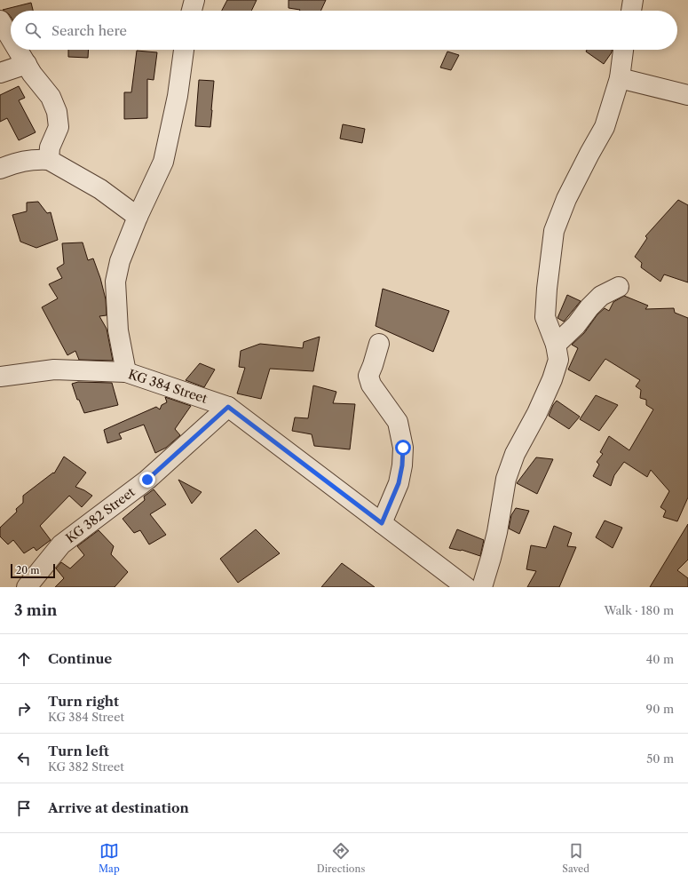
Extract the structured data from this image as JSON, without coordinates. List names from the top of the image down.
{
  "streets": {
    "street": ["KG 384 Street", "KG 382 Street"]
  },
  "crossings": [
    ["KG 384 Street", "KG 382 Street"]
  ],
  "scale_bar": "20 m",
  "page": {
    "search": "Search here",
    "scale": "20 m",
    "heading": ["3 min", "Walk · 180 m"],
    "list": [
      ["Continue", "40 m"],
      ["Turn right", "KG 384 Street", "90 m"],
      ["Turn left", "KG 382 Street", "50 m"],
      "Arrive at destination"
    ],
    "nav": ["Map", "Directions", "Saved"]
  }
}
